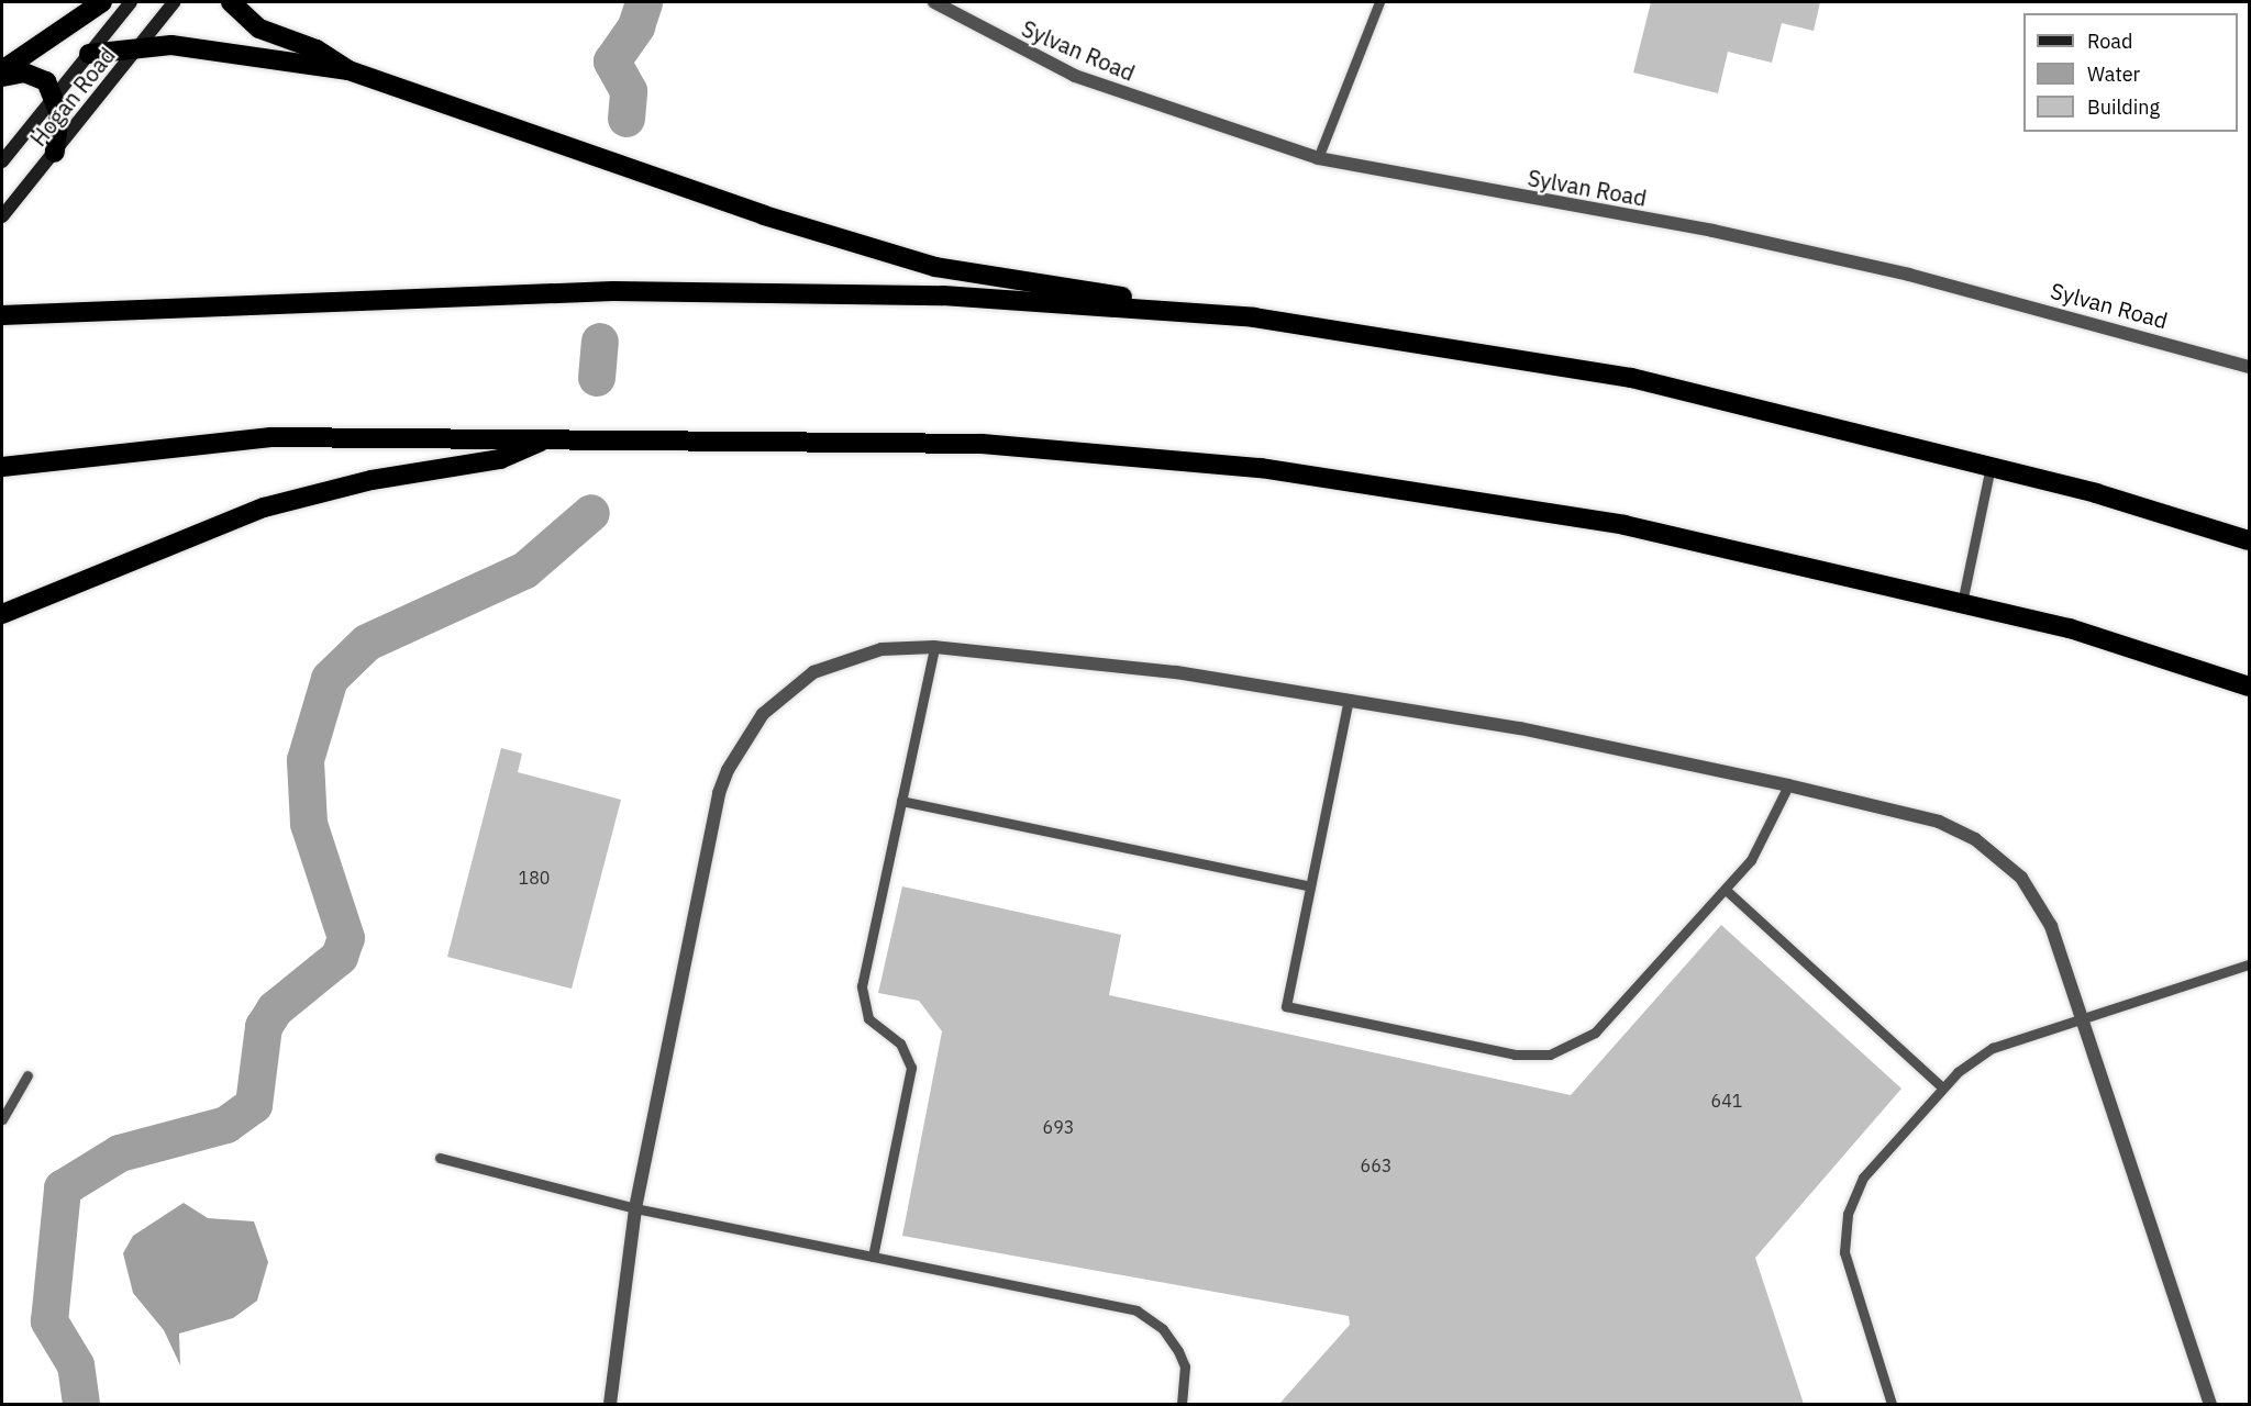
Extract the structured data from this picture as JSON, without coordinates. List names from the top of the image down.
{
  "streets": {
    "main road": ["Hogan Road"],
    "street": ["Sylvan Road"]
  },
  "house_numbers": [
    "180",
    "641",
    "693",
    "663"
  ],
  "legend": ["Road", "Water", "Building"]
}
